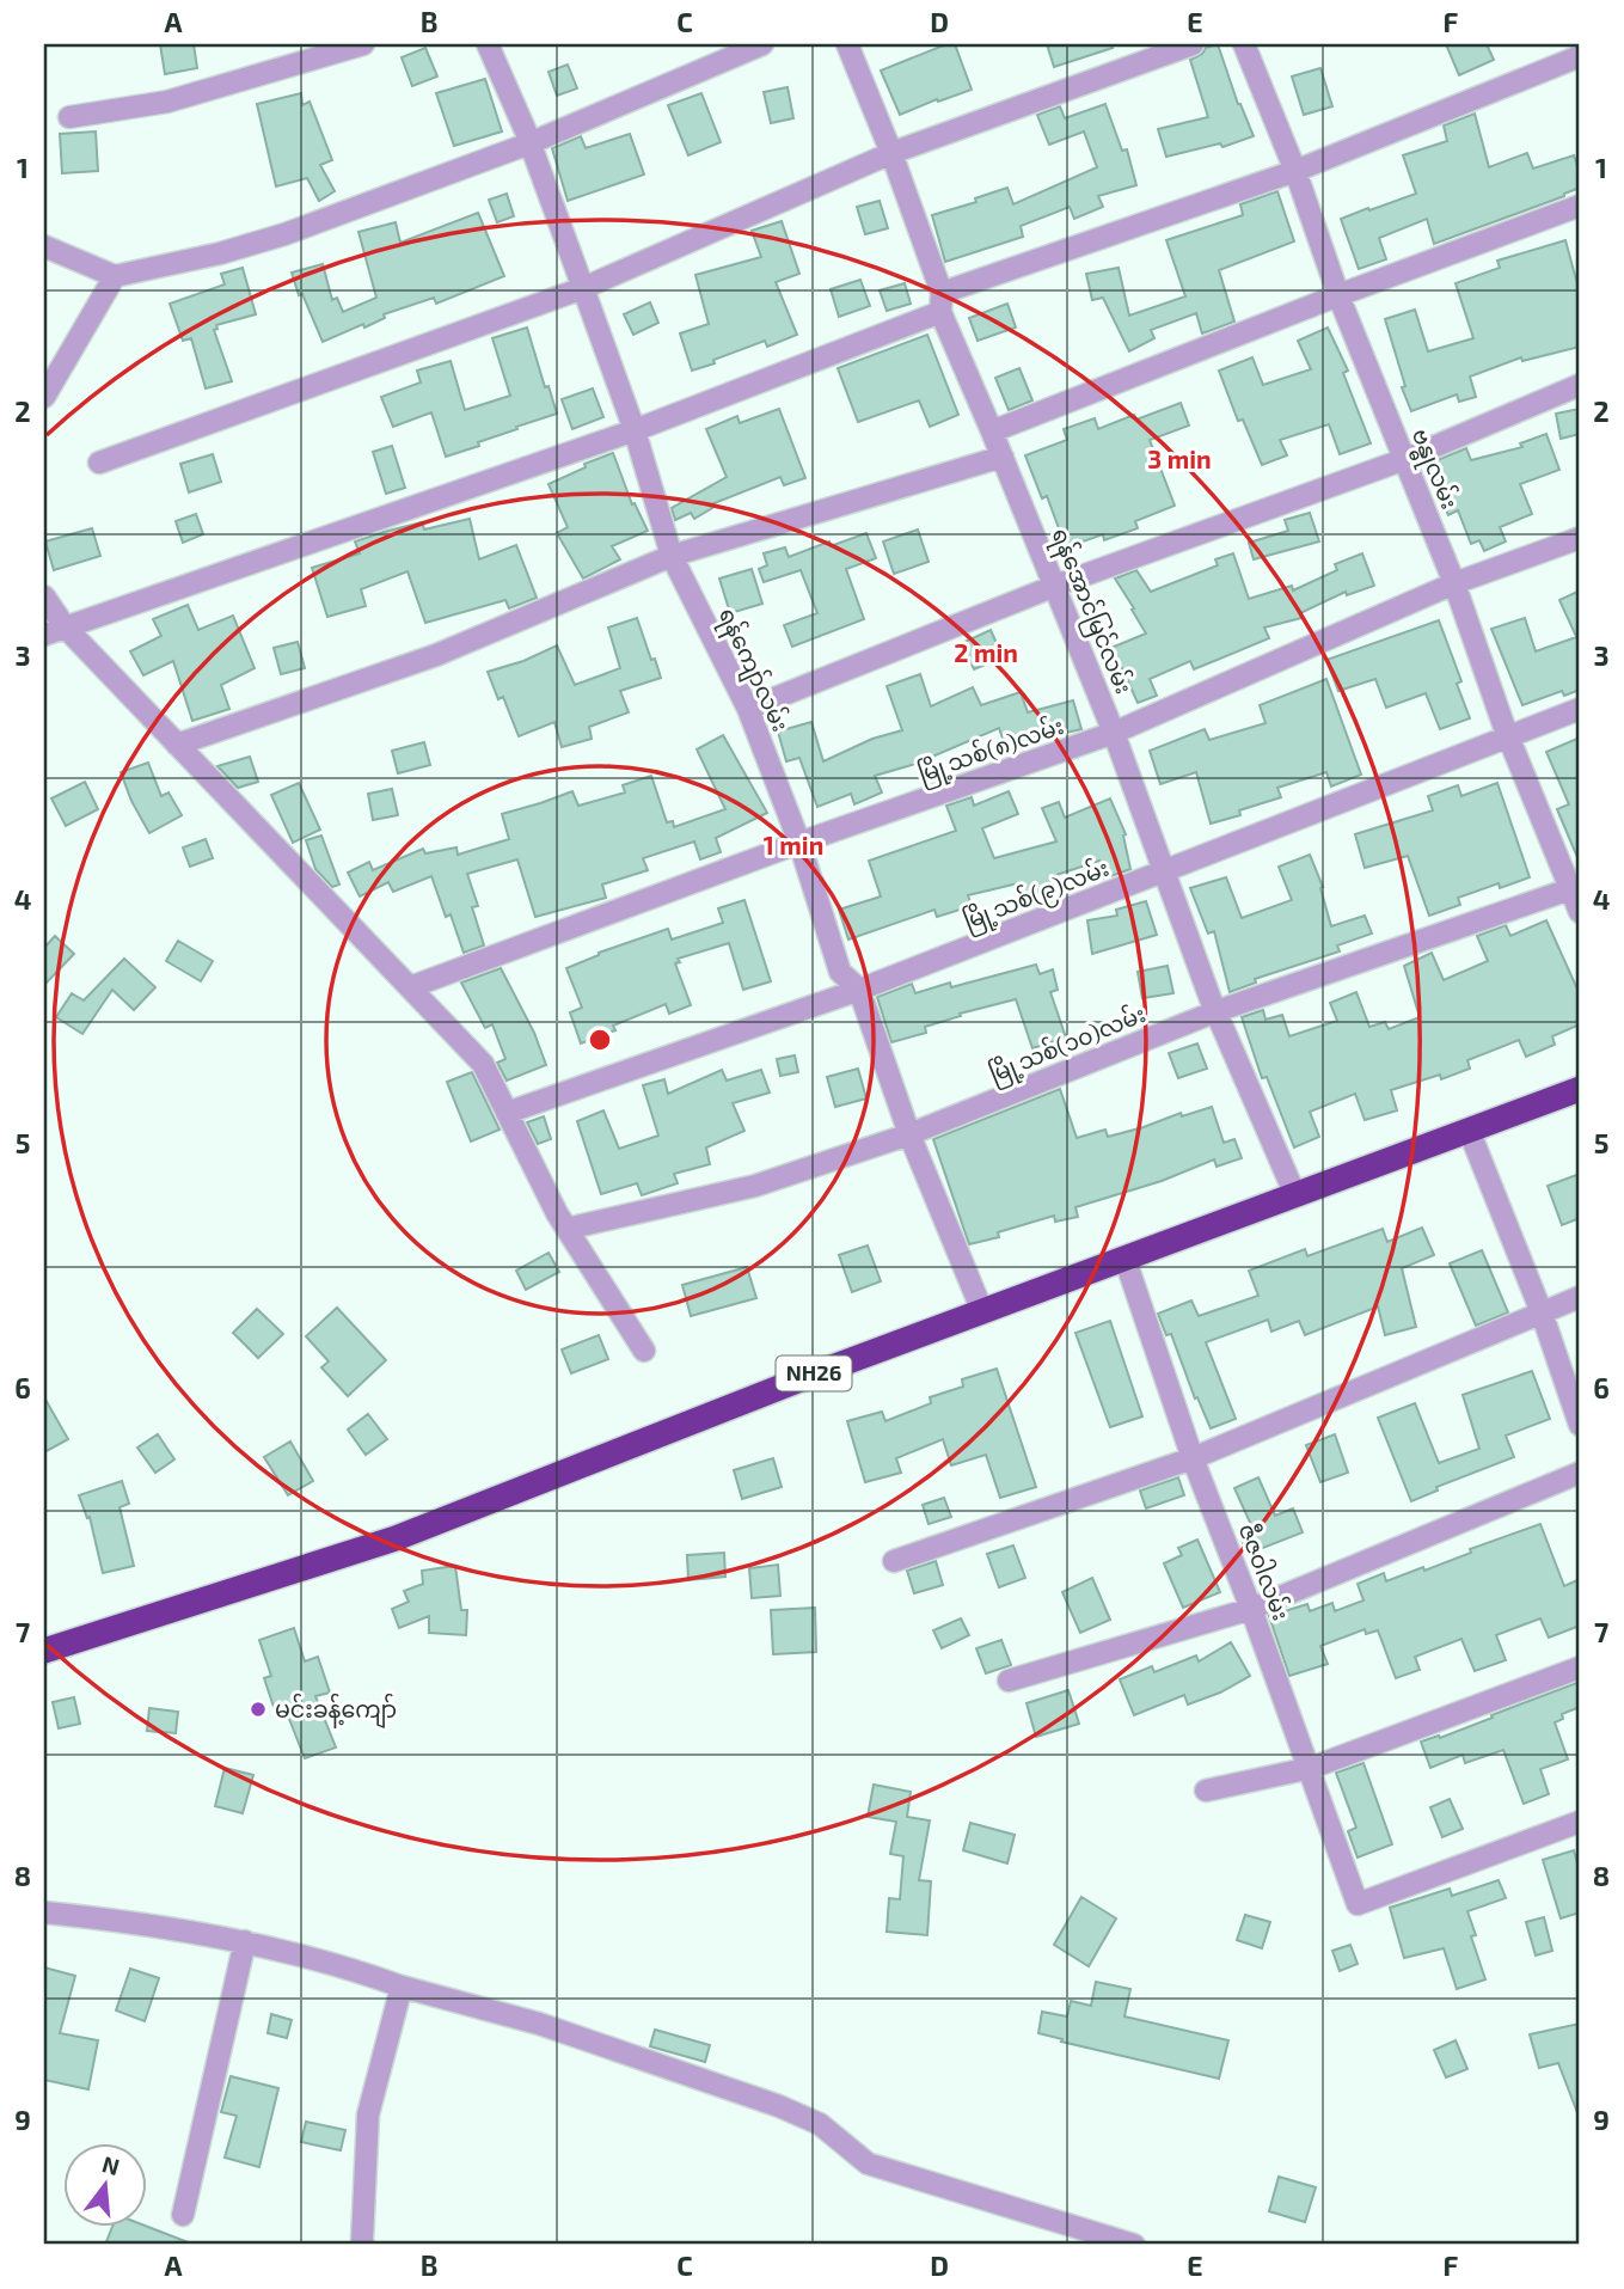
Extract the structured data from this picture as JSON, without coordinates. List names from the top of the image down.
{
  "streets": {
    "highway": ["NH26"],
    "street": [
      "ဗန္ဓုလမ်း",
      "ရန်အောင်မြင်လမ်း",
      "ရန်ကျော်လမ်း",
      "မြို့သစ်(၈)လမ်း",
      "မြို့သစ်(၉)လမ်း",
      "မြို့သစ်(၁၀)လမ်း",
      "ဇီဇဝါလမ်း"
    ]
  },
  "crossings": [
    ["ဗန္ဓုလမ်း", "မြို့သစ်(၈)လမ်း"],
    ["ဗန္ဓုလမ်း", "မြို့သစ်(၉)လမ်း"],
    ["ဗန္ဓုလမ်း", "မြို့သစ်(၁၀)လမ်း"],
    ["ရန်အောင်မြင်လမ်း", "မြို့သစ်(၈)လမ်း"],
    ["ရန်အောင်မြင်လမ်း", "မြို့သစ်(၉)လမ်း"],
    ["ရန်အောင်မြင်လမ်း", "မြို့သစ်(၁၀)လမ်း"],
    ["ရန်အောင်မြင်လမ်း", "NH26"],
    ["ရန်ကျော်လမ်း", "မြို့သစ်(၈)လမ်း"],
    ["ရန်ကျော်လမ်း", "မြို့သစ်(၉)လမ်း"],
    ["ရန်ကျော်လမ်း", "မြို့သစ်(၁၀)လမ်း"],
    ["ရန်ကျော်လမ်း", "NH26"],
    ["NH26", "ဇီဇဝါလမ်း"]
  ],
  "places": ["မင်းခန့်ကျော်"],
  "north": "top",
  "grid": {
    "columns": [
      "A",
      "B",
      "C",
      "D",
      "E",
      "F"
    ],
    "rows": [
      "1",
      "2",
      "3",
      "4",
      "5",
      "6",
      "7",
      "8",
      "9"
    ]
  },
  "rings": ["3 min", "2 min", "1 min"]
}
